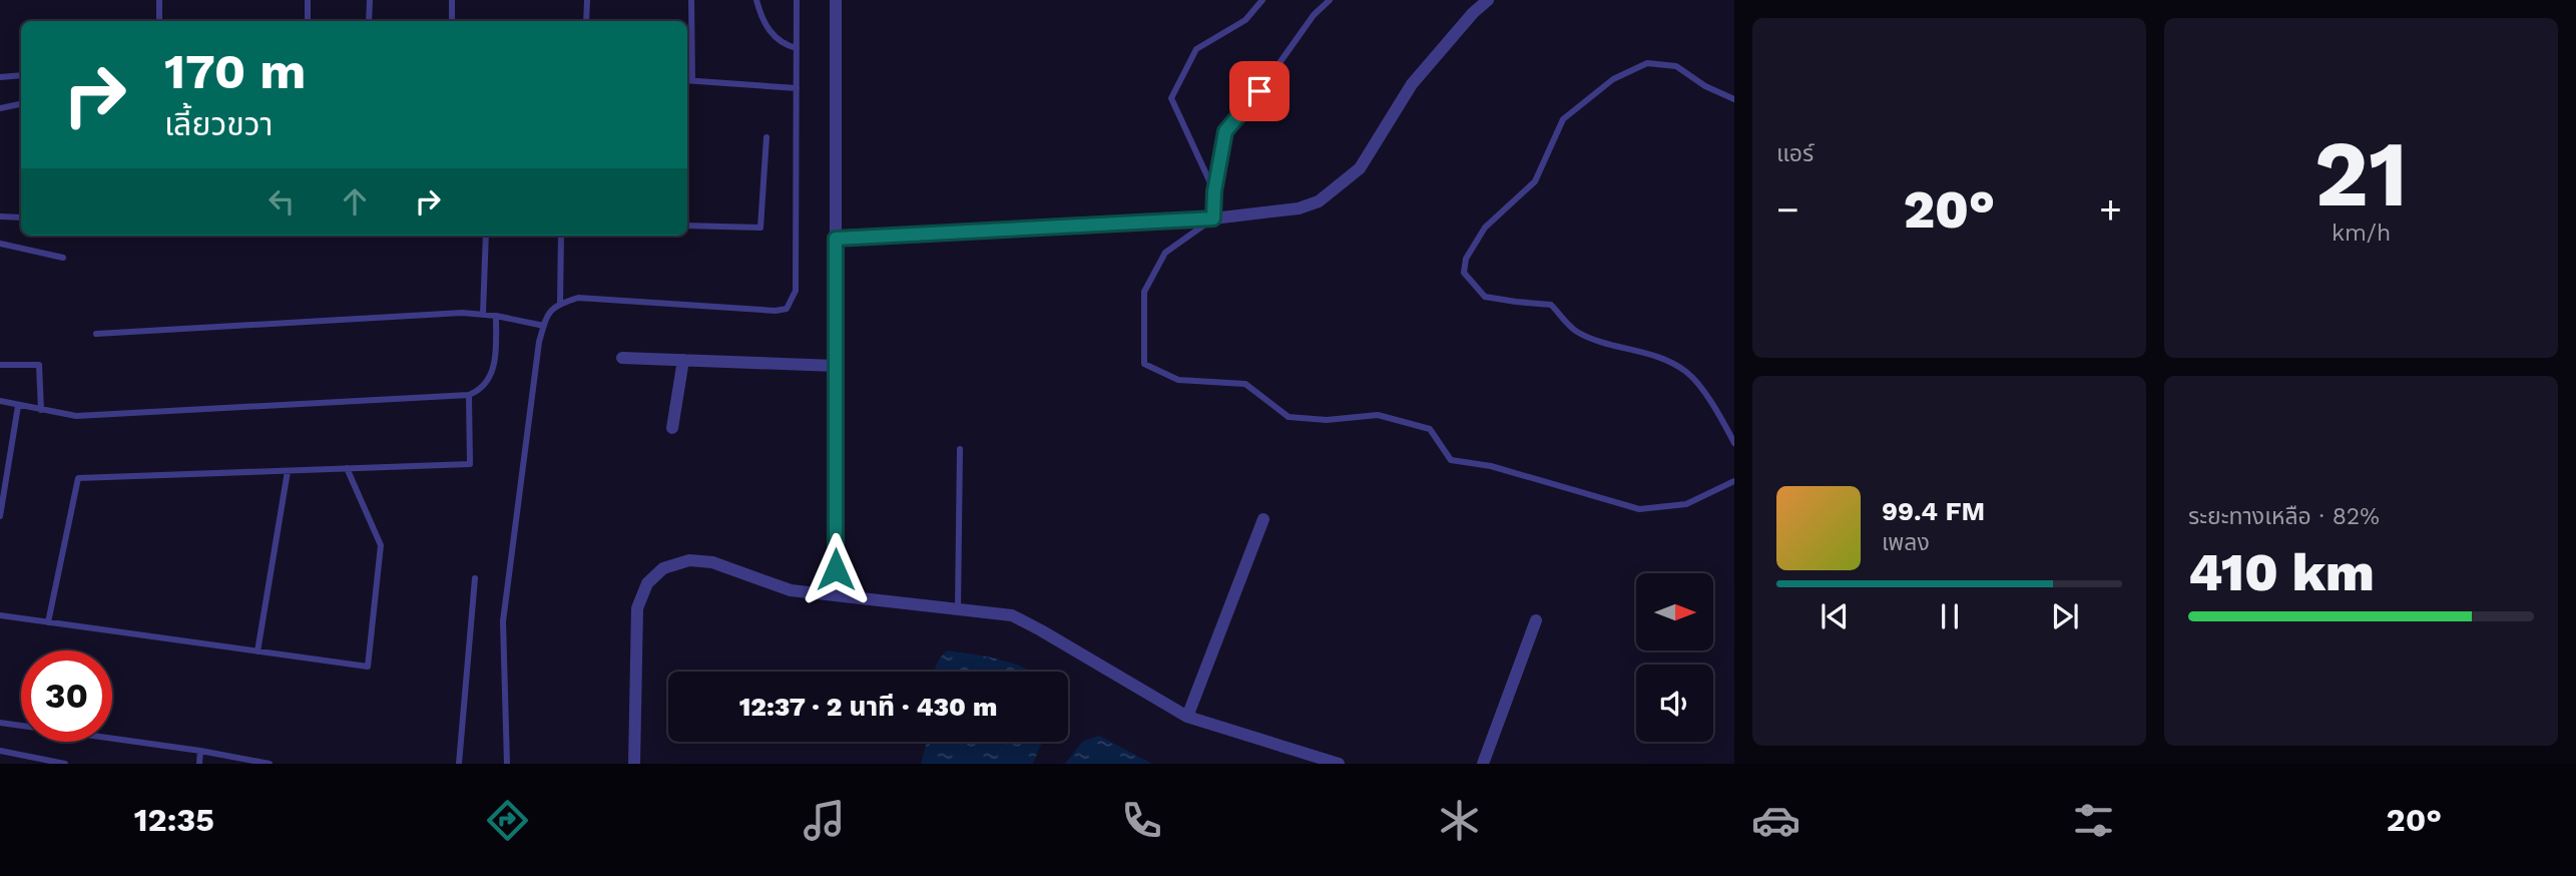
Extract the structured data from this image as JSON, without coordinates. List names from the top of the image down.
{
  "north": "right",
  "page": {
    "tile": [
      "แอร์",
      ["21", "km/h"],
      ["ระยะทางเหลือ · 82%", "410 km"]
    ],
    "turn": ["170 m", "เลี้ยวขวา"],
    "heat": ["−", "20°", "+"],
    "song": ["99.4 FM", "เพลง"],
    "limit": "30",
    "trip": "12:37 · 2 นาที · 430 m",
    "tabs": ["12:35", "20°"]
  }
}
